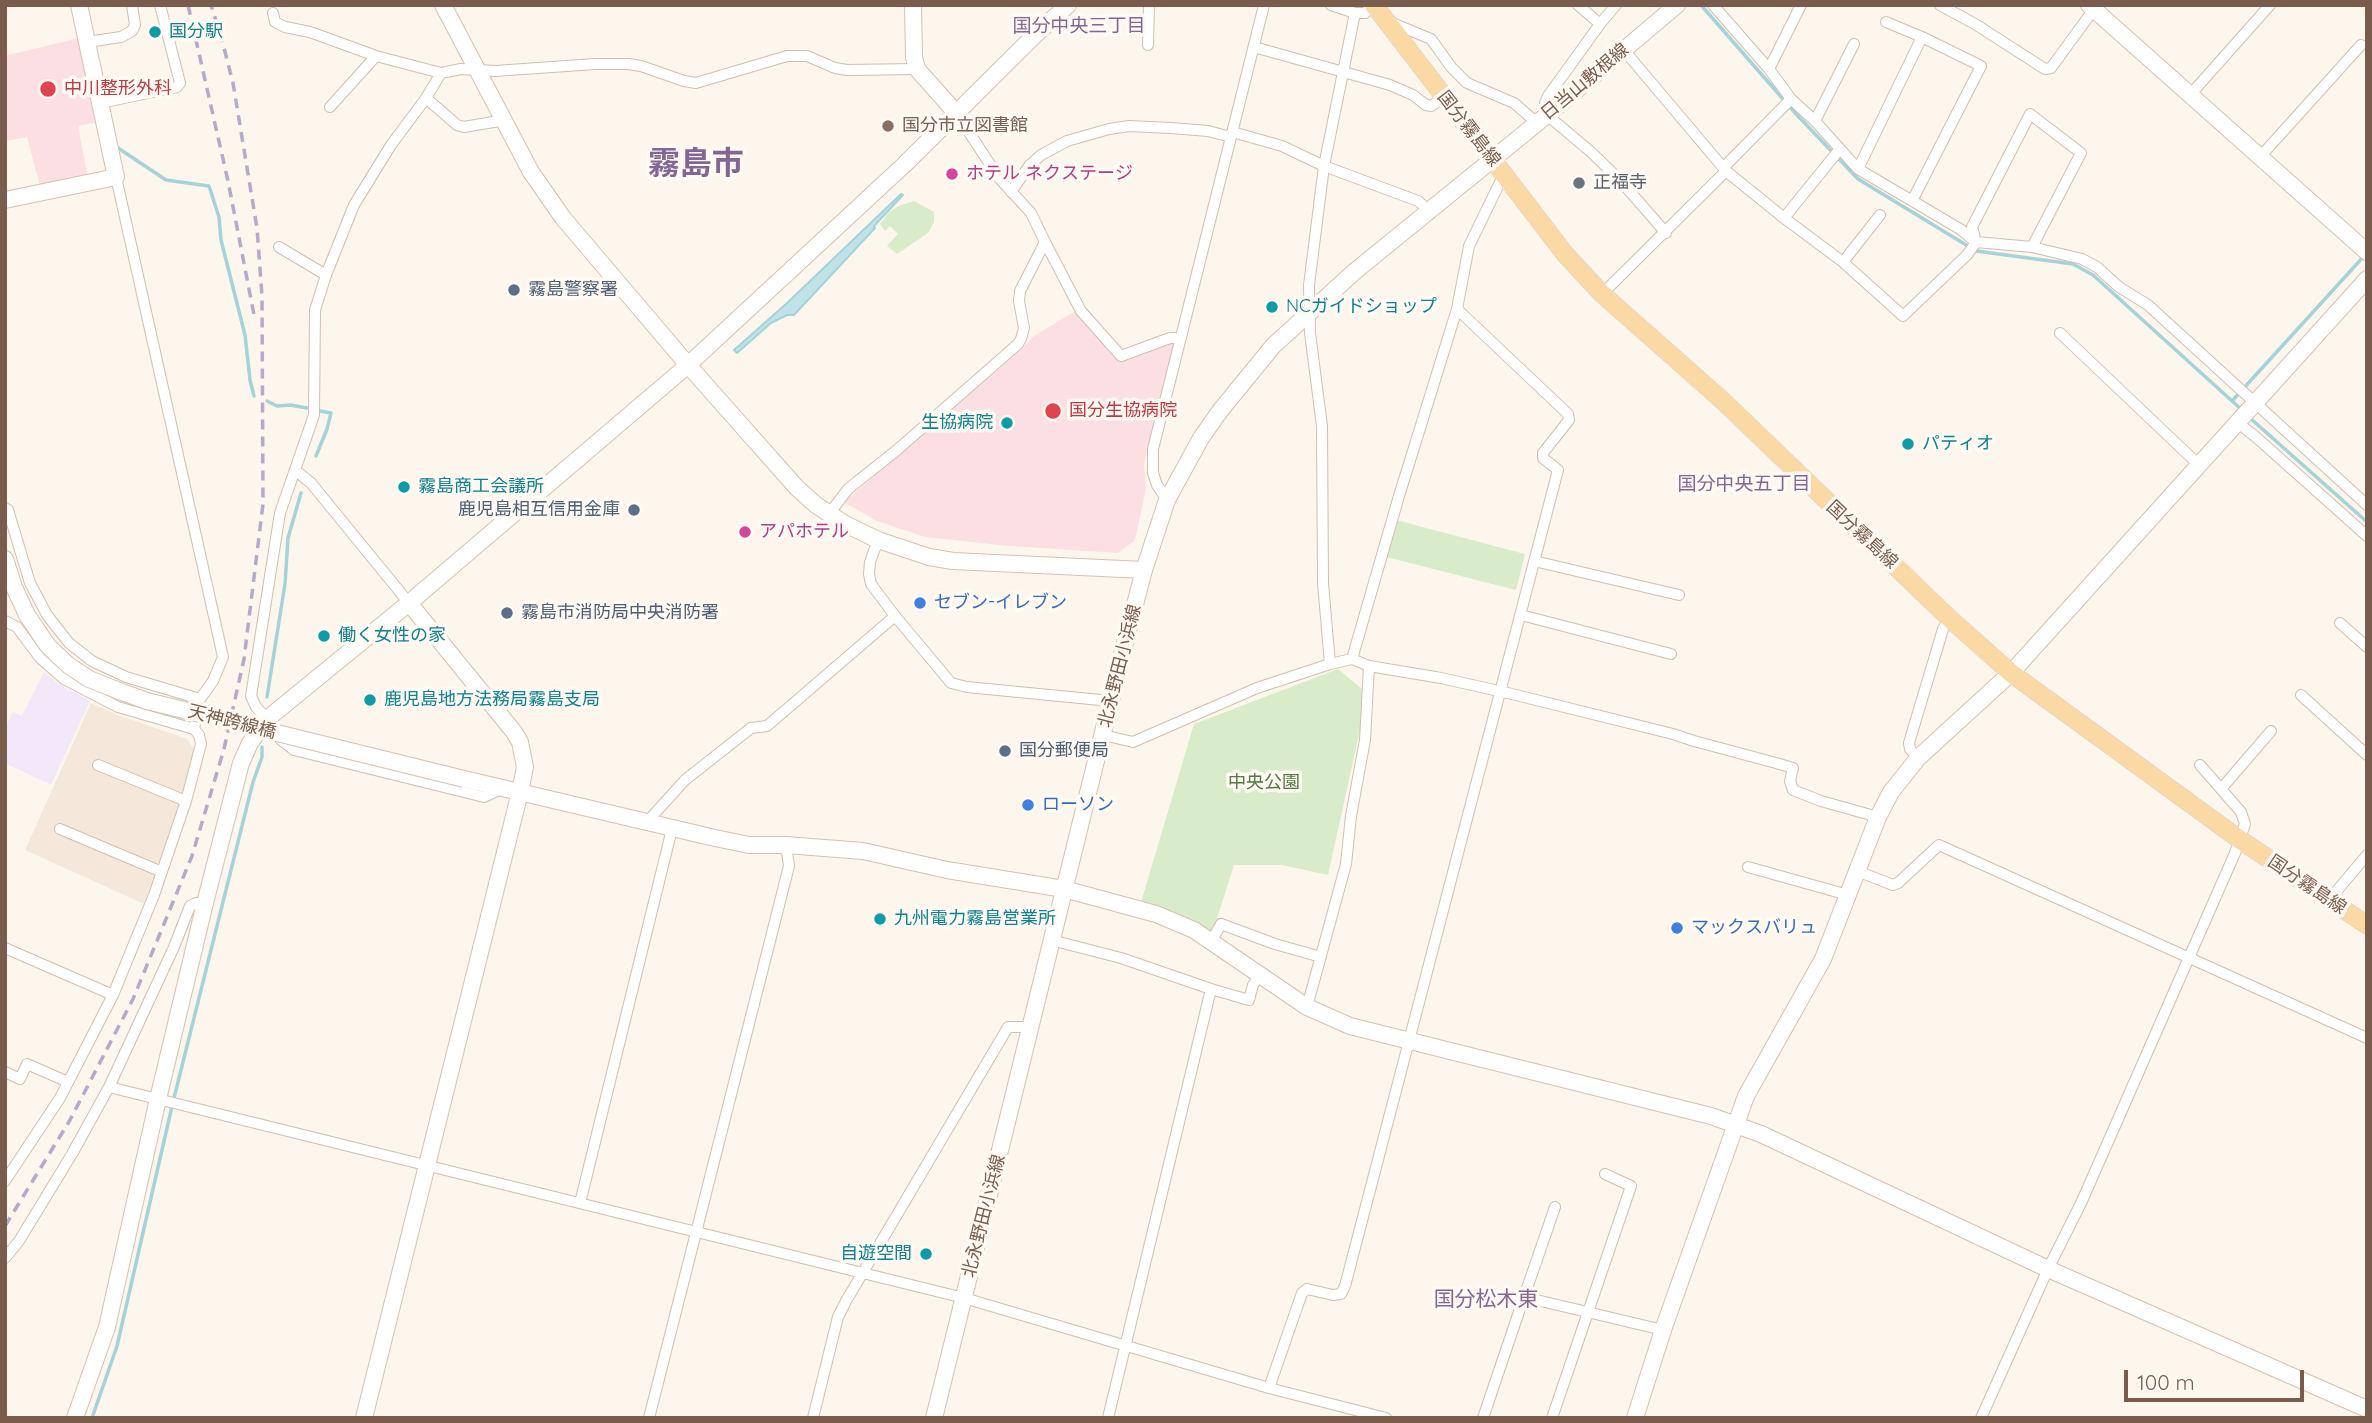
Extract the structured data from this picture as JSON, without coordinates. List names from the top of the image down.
{
  "streets": {
    "main road": ["国分霧島線"],
    "street": ["日当山敷根線", "北永野田小浜線", "天神跨線橋"]
  },
  "crossings": [
    ["日当山敷根線", "国分霧島線"],
    ["日当山敷根線", "北永野田小浜線"],
    ["国分霧島線", "北永野田小浜線"],
    ["北永野田小浜線", "天神跨線橋"]
  ],
  "districts": [
    "国分中央三丁目",
    "霧島市",
    "国分中央五丁目",
    "国分松木東"
  ],
  "parks": ["中央公園"],
  "places": [
    "国分駅",
    "中川整形外科",
    "国分市立図書館",
    "ホテル ネクステージ",
    "正福寺",
    "霧島警察署",
    "NCガイドショップ",
    "国分生協病院",
    "生協病院",
    "パティオ",
    "霧島商工会議所",
    "鹿児島相互信用金庫",
    "アパホテル",
    "セブン-イレブン",
    "霧島市消防局中央消防署",
    "働く女性の家",
    "鹿児島地方法務局霧島支局",
    "国分郵便局",
    "ローソン",
    "九州電力霧島営業所",
    "マックスバリュ",
    "自遊空間"
  ],
  "scale_bar": "100 m"
}
